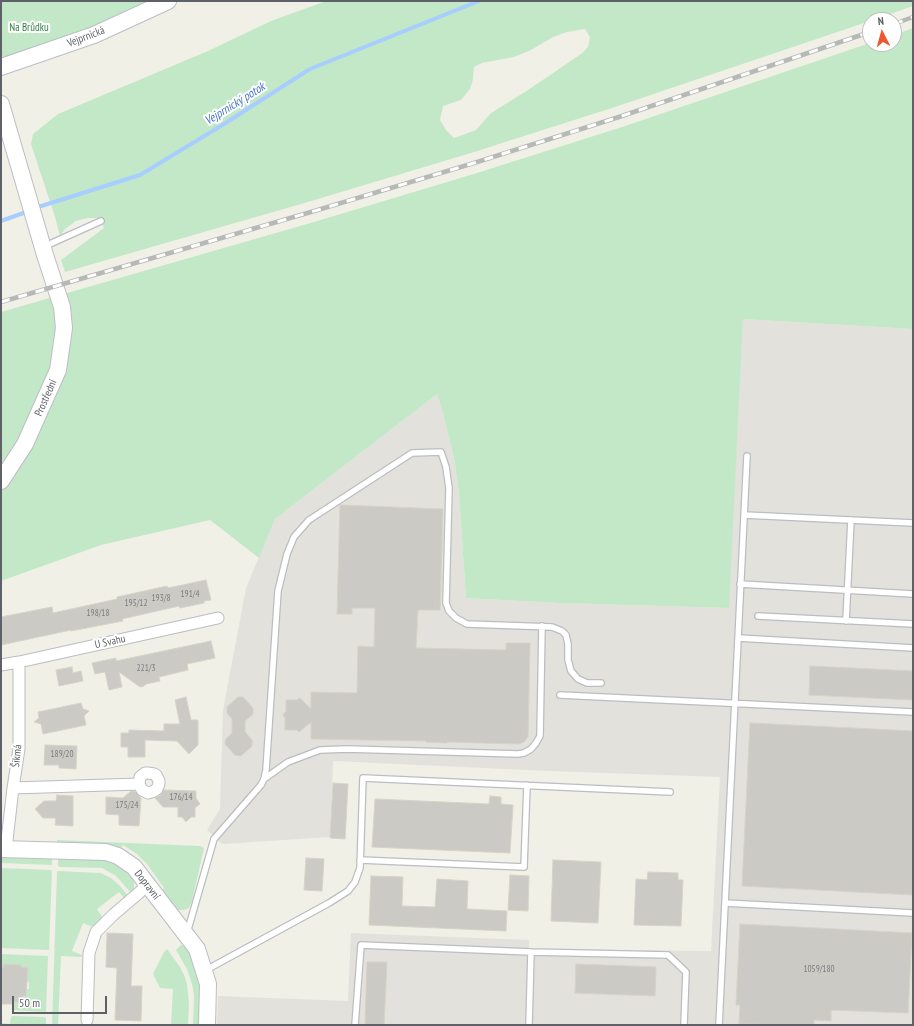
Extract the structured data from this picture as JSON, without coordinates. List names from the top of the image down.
{
  "streets": {
    "street": [
      "Vejprnická",
      "Prostřední",
      "U Svahu",
      "Šikmá",
      "Dopravní"
    ]
  },
  "crossings": [
    ["U Svahu", "Šikmá"],
    ["Šikmá", "Dopravní"]
  ],
  "water": ["Vejprnický potok"],
  "parks": ["Na Brůdku"],
  "house_numbers": [
    "191/4",
    "193/8",
    "195/12",
    "198/18",
    "221/3",
    "189/20",
    "176/14",
    "175/24",
    "1059/180"
  ],
  "scale_bar": "50 m",
  "north": "top"
}
